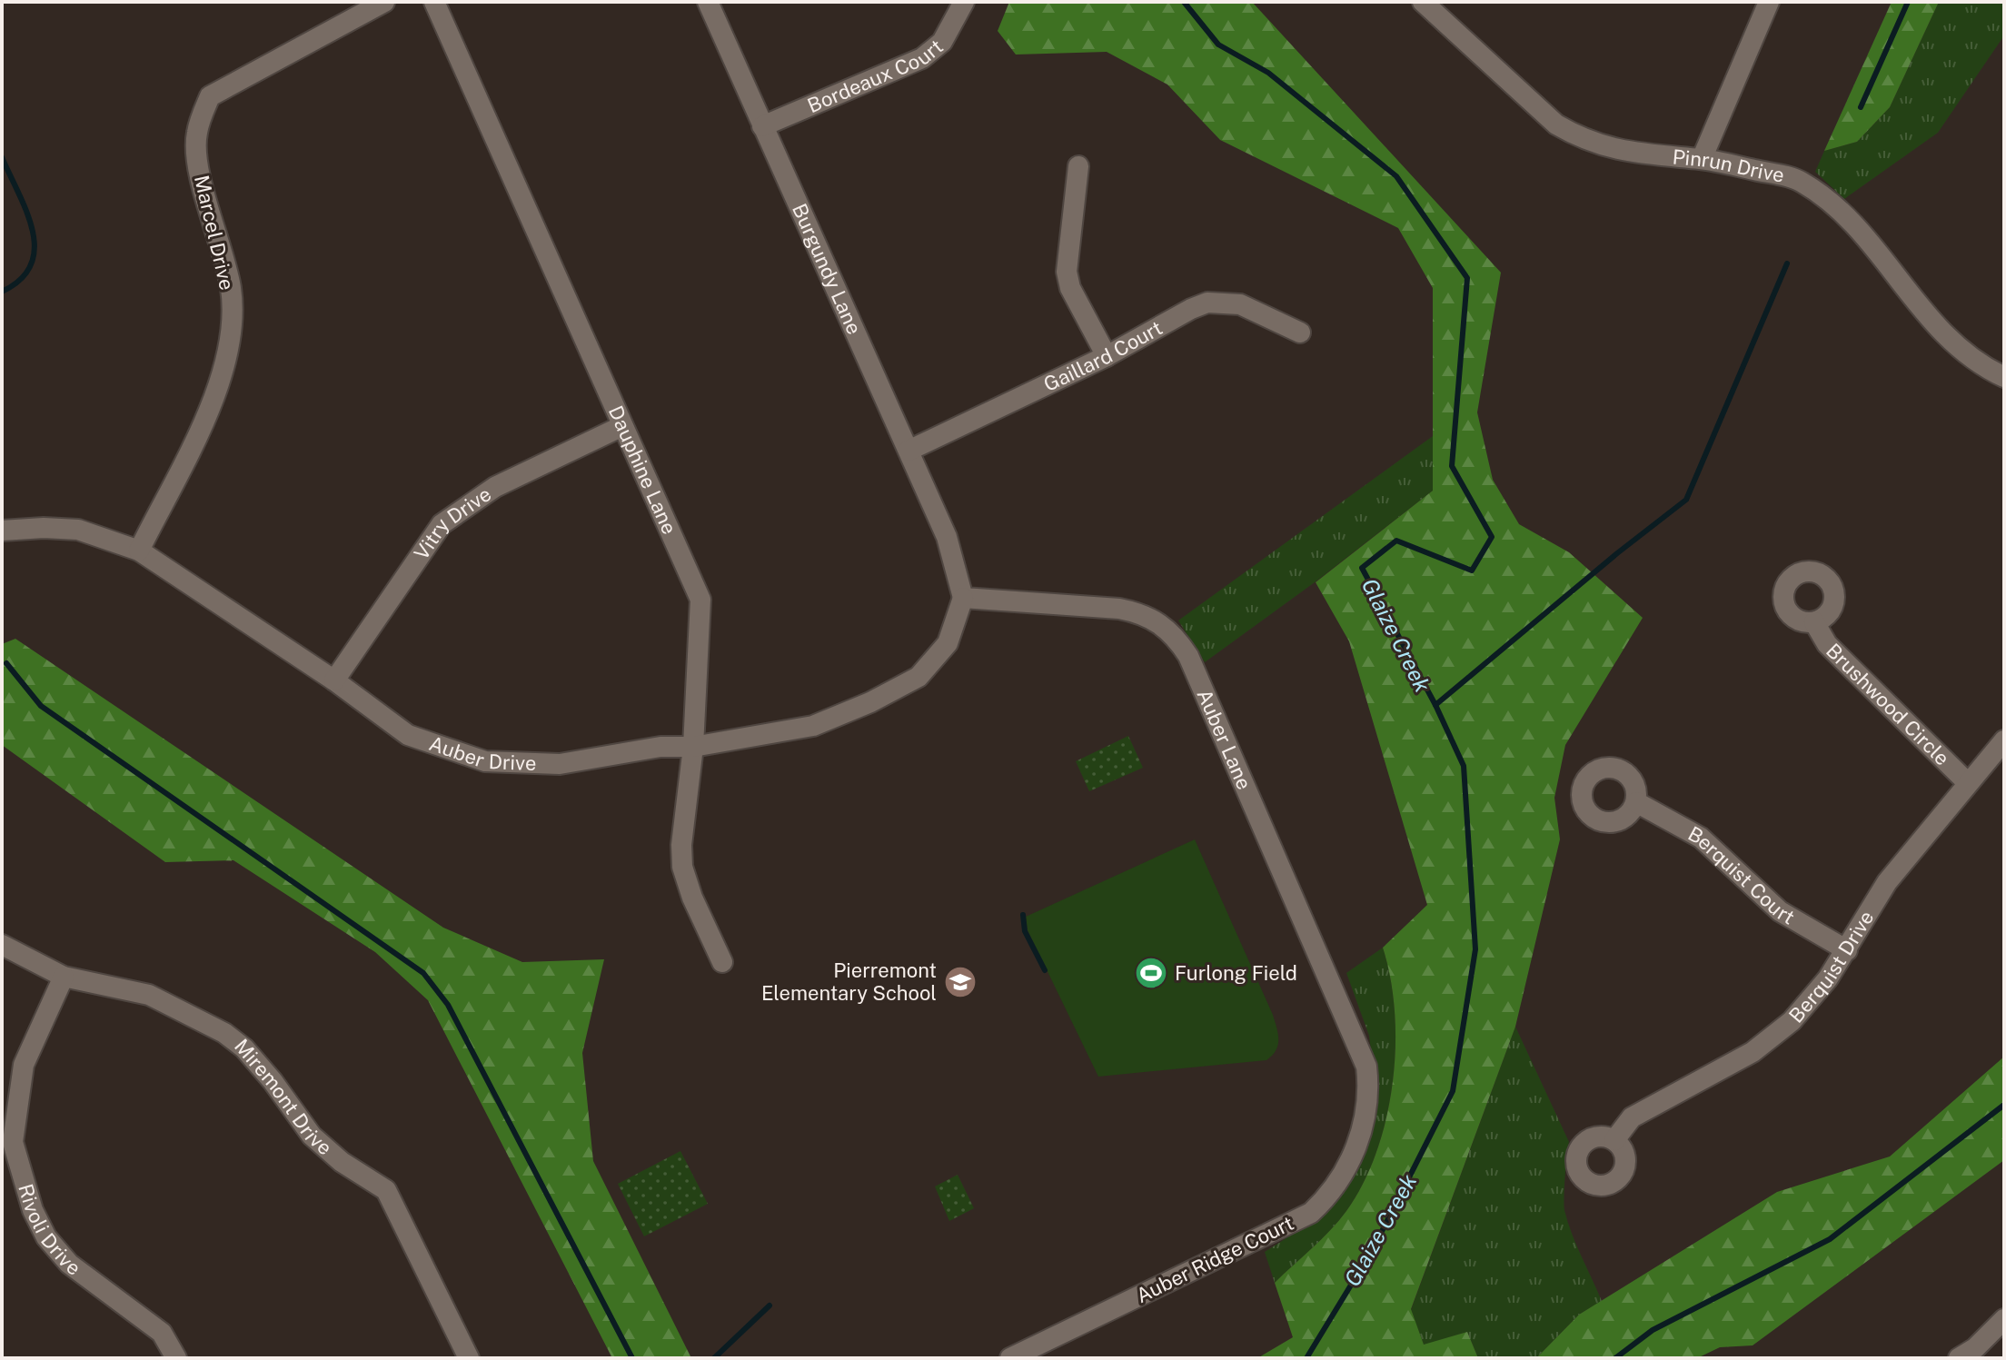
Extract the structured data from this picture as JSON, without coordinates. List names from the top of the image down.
{
  "streets": {
    "street": [
      "Bordeaux Court",
      "Pinrun Drive",
      "Marcel Drive",
      "Burgundy Lane",
      "Gaillard Court",
      "Dauphine Lane",
      "Vitry Drive",
      "Brushwood Circle",
      "Auber Lane",
      "Auber Drive",
      "Berquist Court",
      "Berquist Drive",
      "Miremont Drive",
      "Rivoli Drive",
      "Auber Ridge Court"
    ]
  },
  "crossings": [
    ["Bordeaux Court", "Burgundy Lane"],
    ["Marcel Drive", "Auber Drive"],
    ["Burgundy Lane", "Gaillard Court"],
    ["Burgundy Lane", "Auber Lane"],
    ["Burgundy Lane", "Auber Drive"],
    ["Dauphine Lane", "Vitry Drive"],
    ["Dauphine Lane", "Auber Drive"],
    ["Vitry Drive", "Auber Drive"],
    ["Brushwood Circle", "Berquist Drive"],
    ["Auber Lane", "Auber Drive"],
    ["Auber Lane", "Auber Ridge Court"],
    ["Berquist Court", "Berquist Drive"],
    ["Miremont Drive", "Rivoli Drive"]
  ],
  "water": ["Glaize Creek"],
  "places": {
    "sports": ["Furlong Field"],
    "school or university": ["Pierremont Elementary School"]
  }
}
